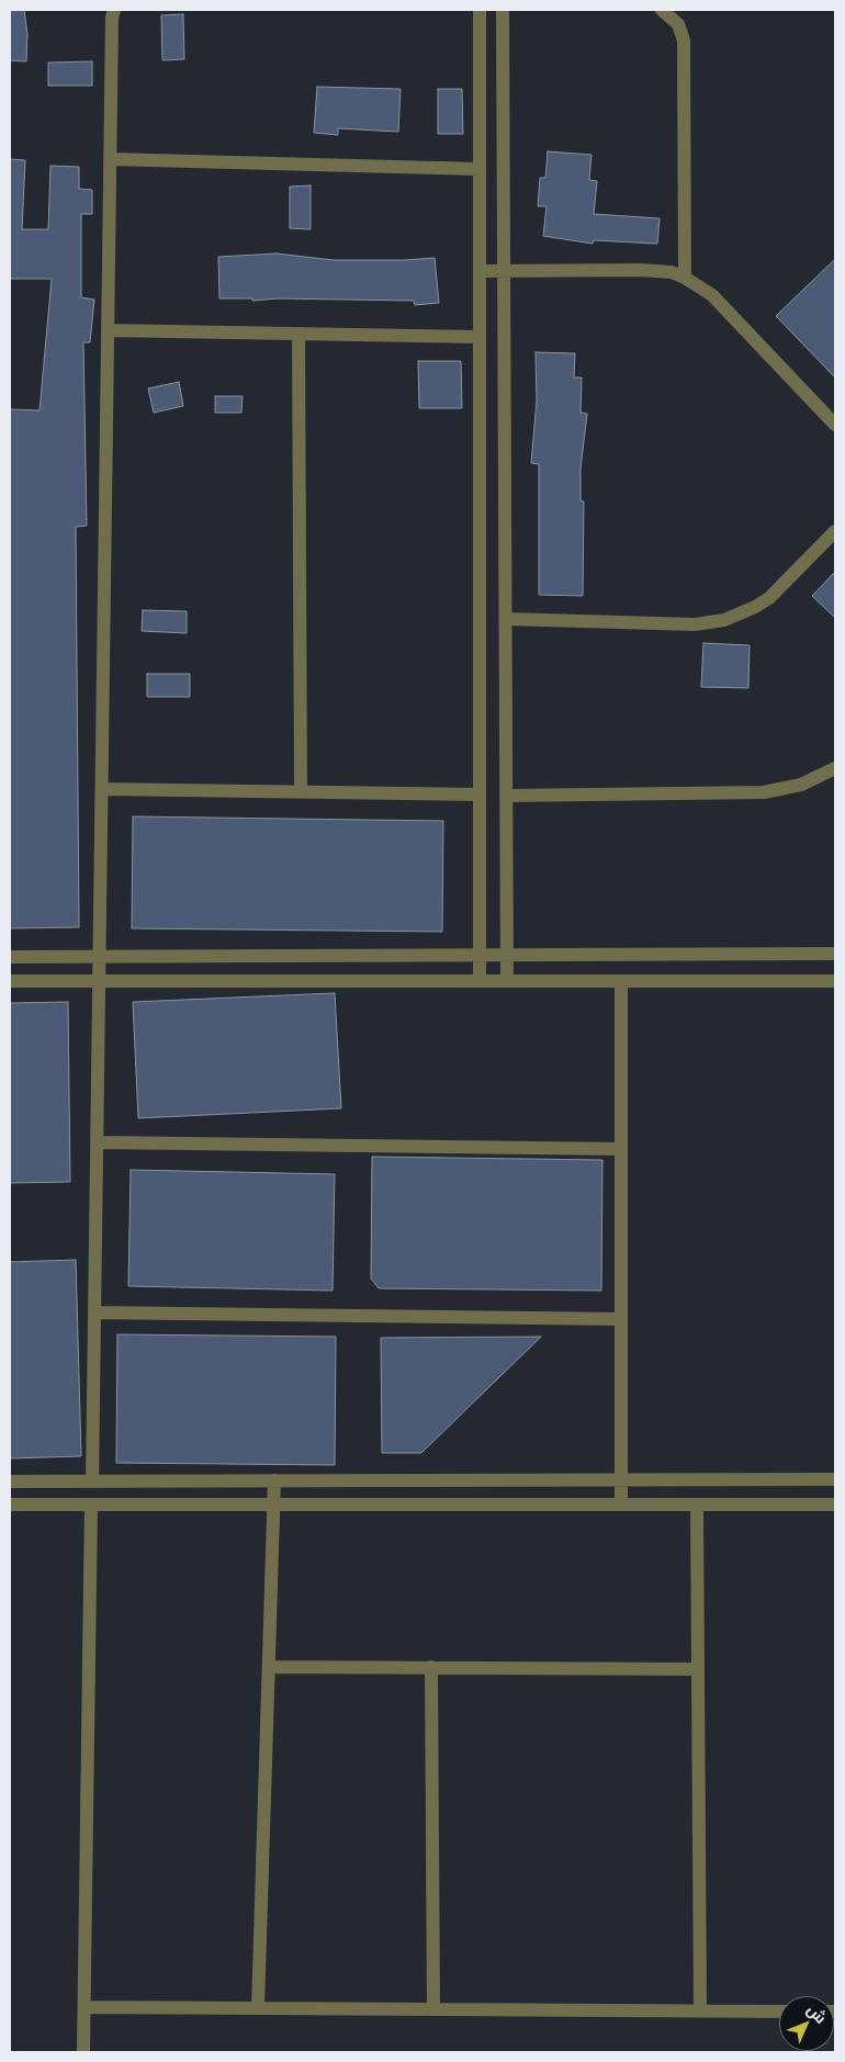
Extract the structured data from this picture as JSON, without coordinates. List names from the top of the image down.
{
  "north": "top right"
}
